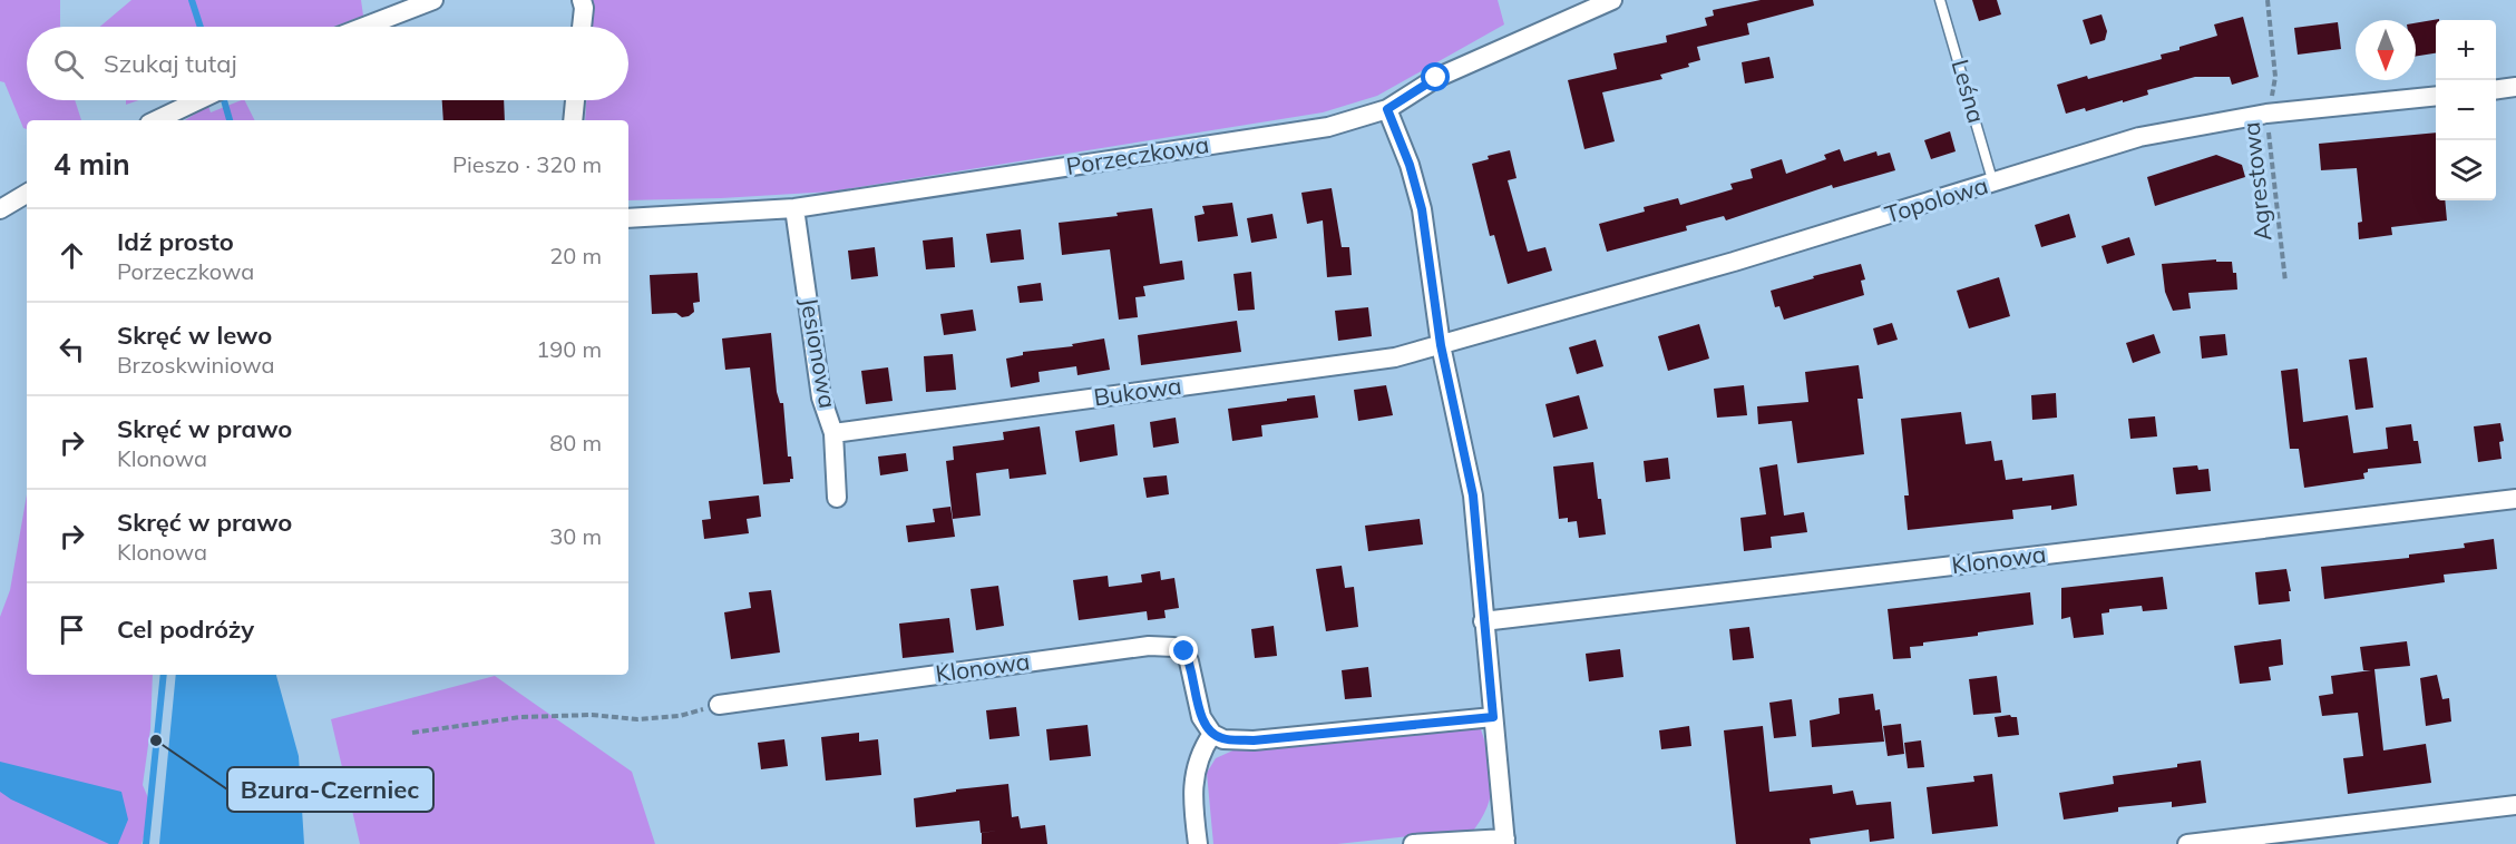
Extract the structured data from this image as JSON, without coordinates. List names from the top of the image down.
{
  "streets": {
    "street": [
      "Porzeczkowa",
      "Topolowa",
      "Jesionowa",
      "Bukowa",
      "Klonowa"
    ],
    "lane": ["Leśna"],
    "path": ["Agrestowa"]
  },
  "crossings": [
    ["Leśna", "Topolowa"],
    ["Porzeczkowa", "Jesionowa"],
    ["Agrestowa", "Topolowa"],
    ["Topolowa", "Bukowa"],
    ["Jesionowa", "Bukowa"]
  ],
  "places": ["Bzura-Czerniec"],
  "north": "bottom",
  "page": {
    "map_buttons": ["+", "−"],
    "search": "Szukaj tutaj",
    "heading": ["4 min", "Pieszo · 320 m"],
    "list": [
      ["Idź prosto", "Porzeczkowa", "20 m"],
      ["Skręć w lewo", "Brzoskwiniowa", "190 m"],
      ["Skręć w prawo", "Klonowa", "80 m"],
      ["Skręć w prawo", "Klonowa", "30 m"],
      "Cel podróży"
    ]
  }
}
